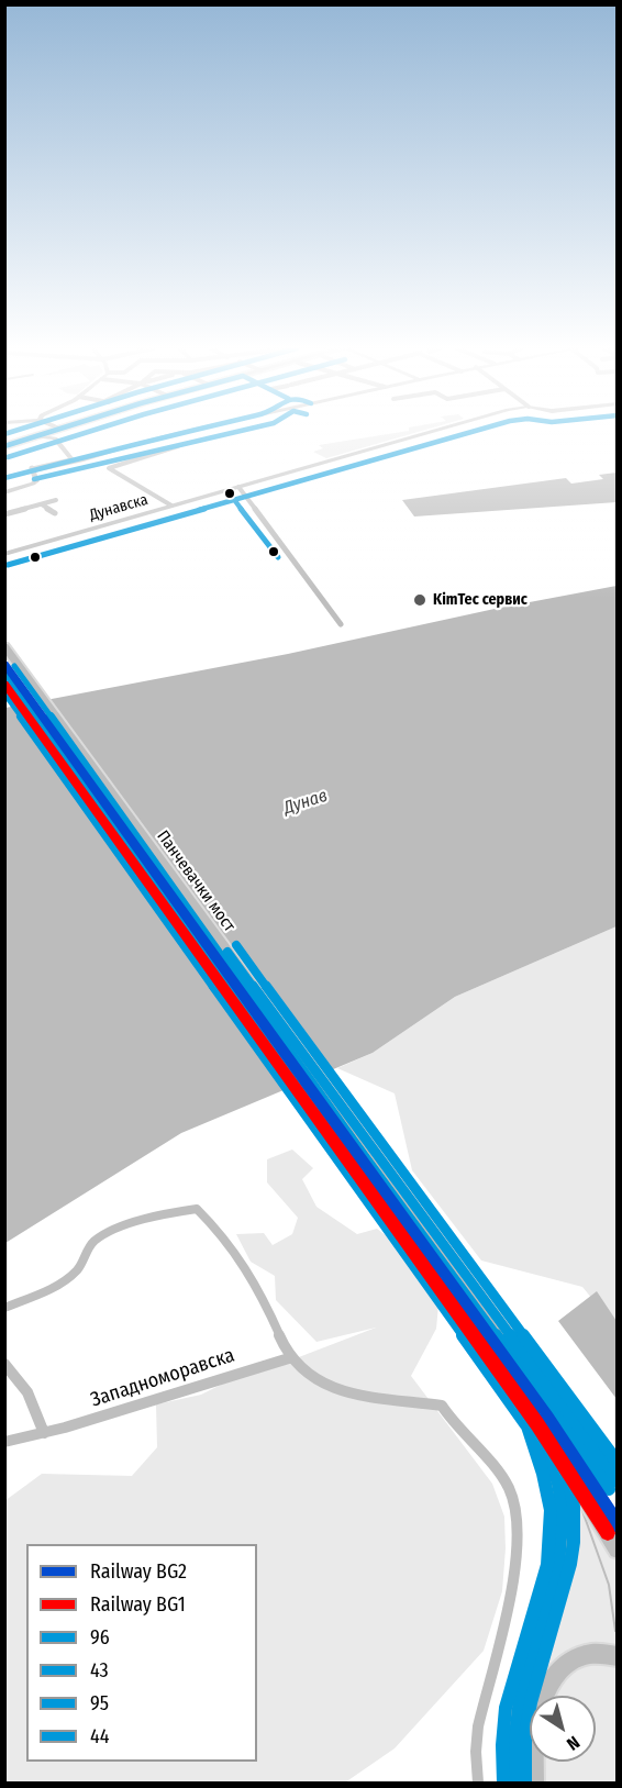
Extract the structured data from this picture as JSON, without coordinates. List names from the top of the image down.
{
  "streets": {
    "main road": ["Дунавска", "Панчевачки мост"],
    "street": ["Западноморавска"]
  },
  "water": ["Дунав"],
  "places": ["KimTec сервис"],
  "lines": [
    "transit line 96",
    "transit line 43",
    "transit line 95",
    "transit line 44",
    "rail line BG2",
    "rail line BG1"
  ],
  "legend": [
    "Railway BG2",
    "Railway BG1",
    "96",
    "43",
    "95",
    "44"
  ],
  "north": "bottom right"
}
